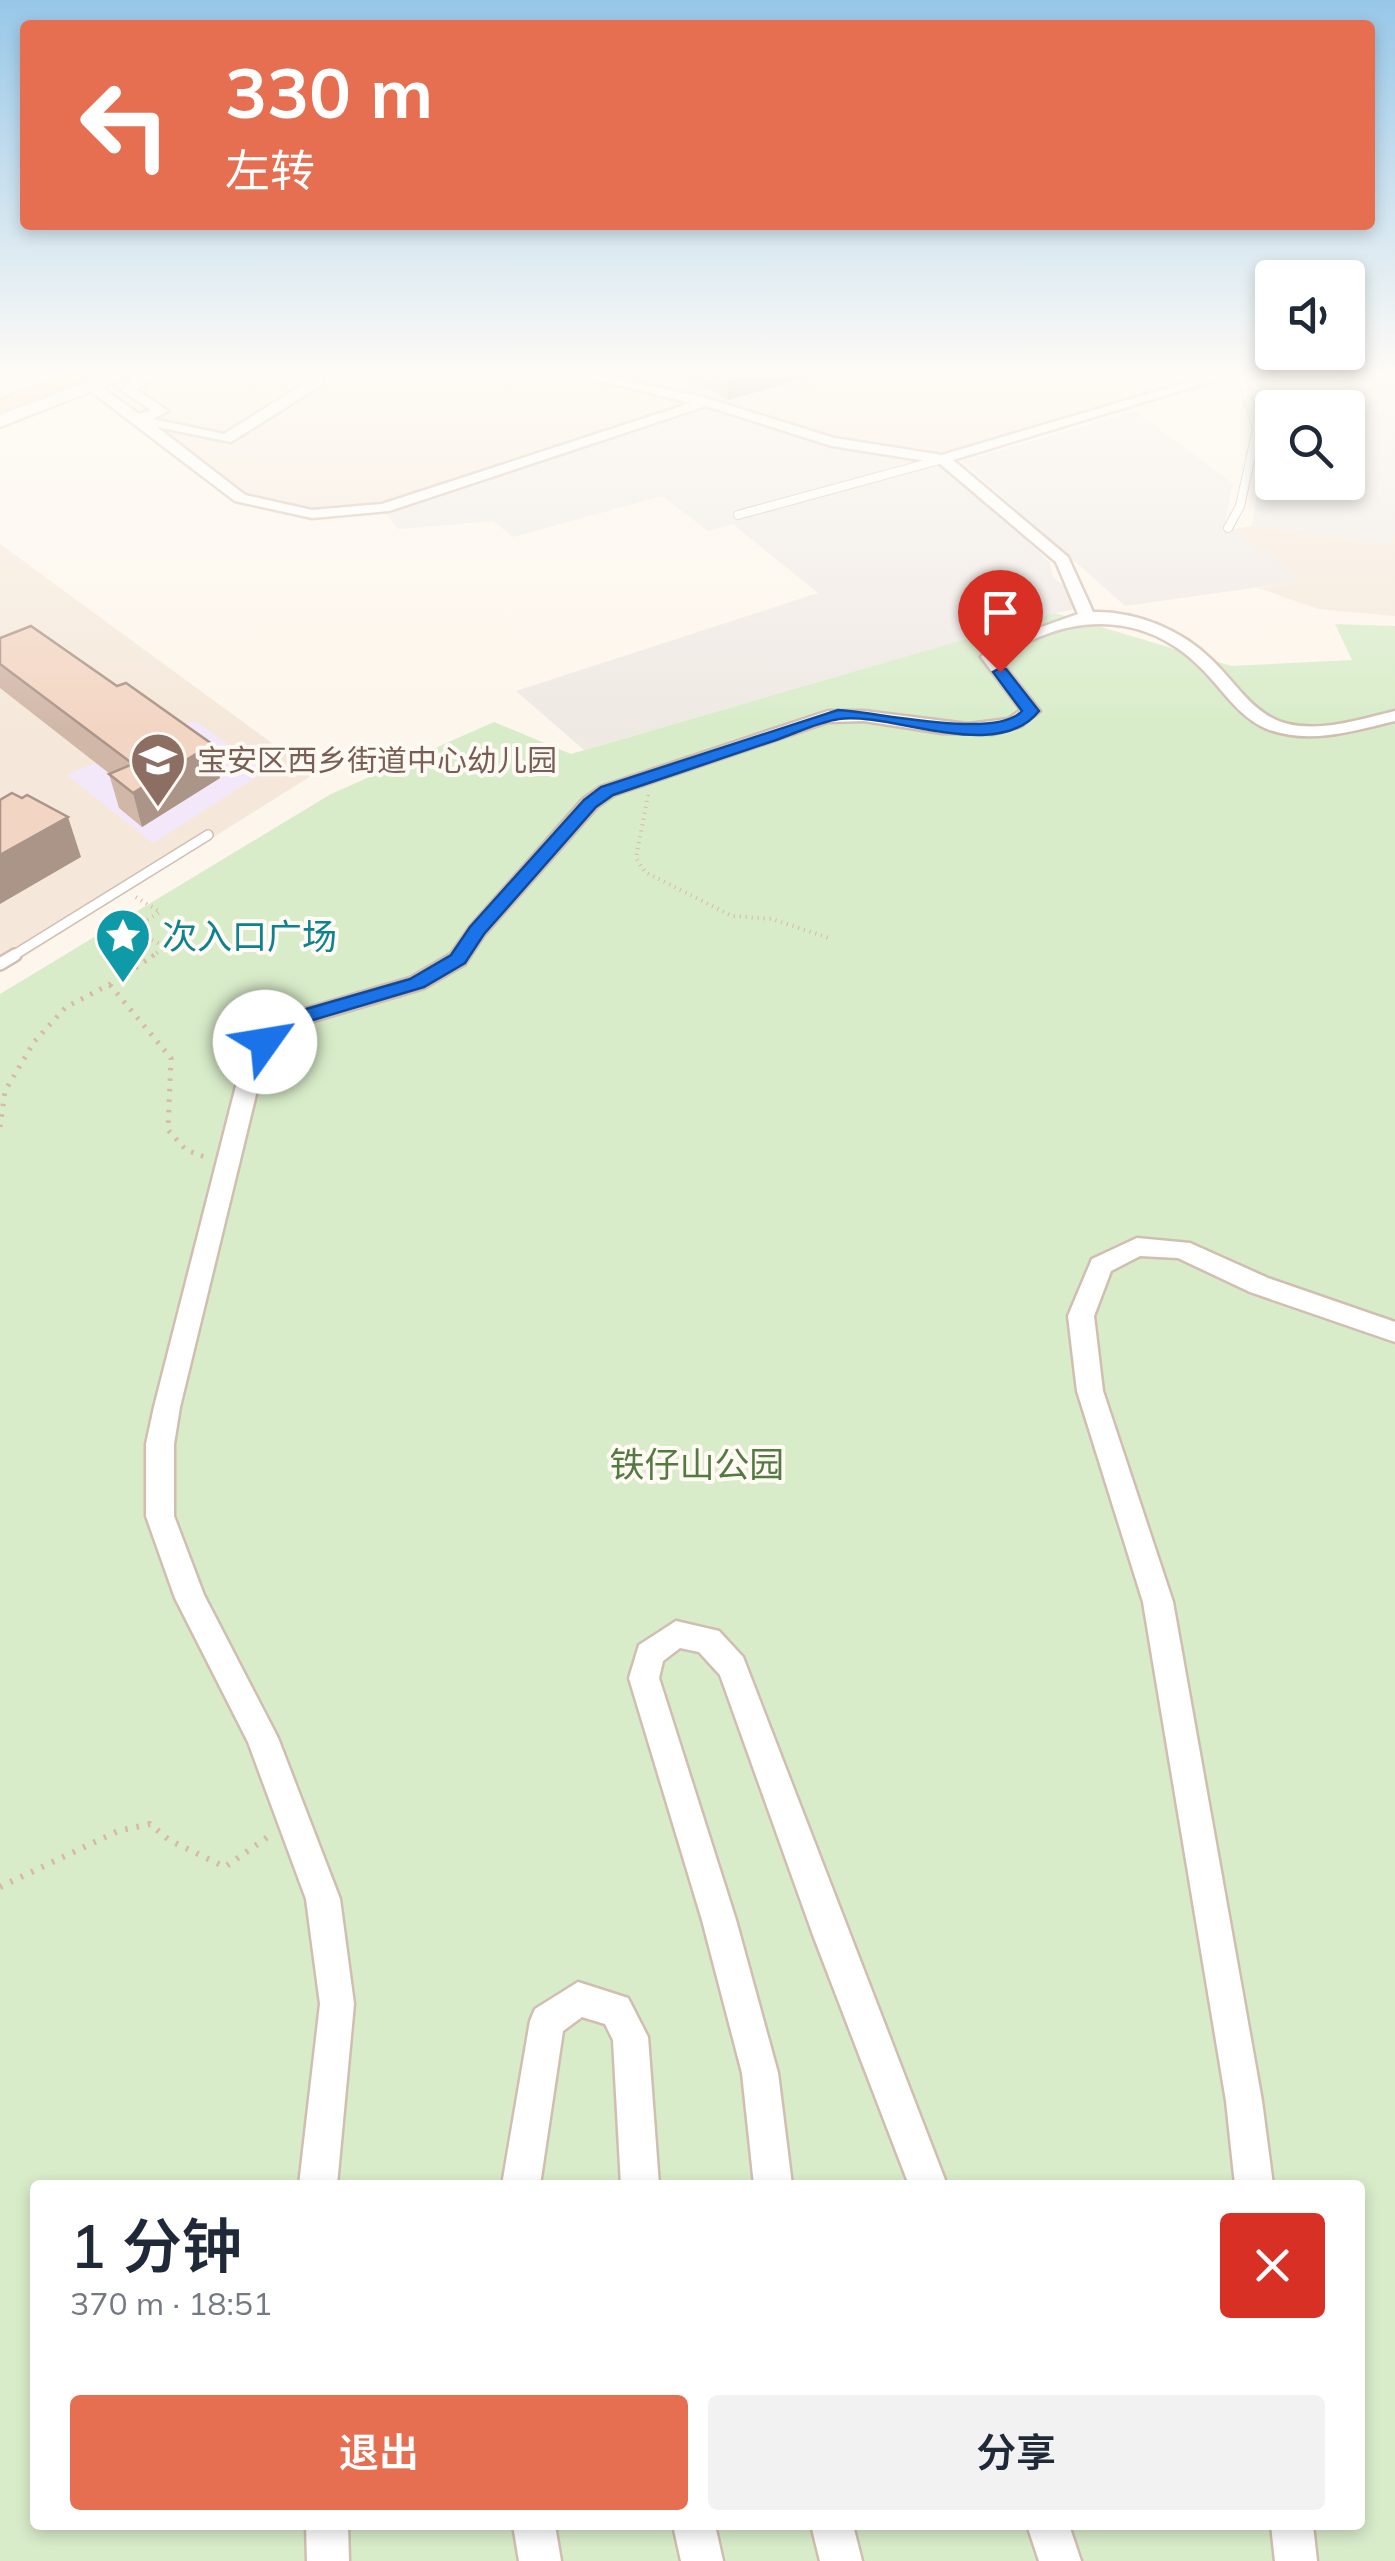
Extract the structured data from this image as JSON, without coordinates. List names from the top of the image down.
{
  "parks": ["铁仔山公园"],
  "places": {
    "school or university": ["宝安区西乡街道中心幼儿园"],
    "place": ["次入口广场"]
  },
  "page": {
    "turn": ["330 m", "左转"],
    "heading": ["1 分钟", "370 m · 18:51"],
    "buttons": ["退出", "分享"]
  }
}
